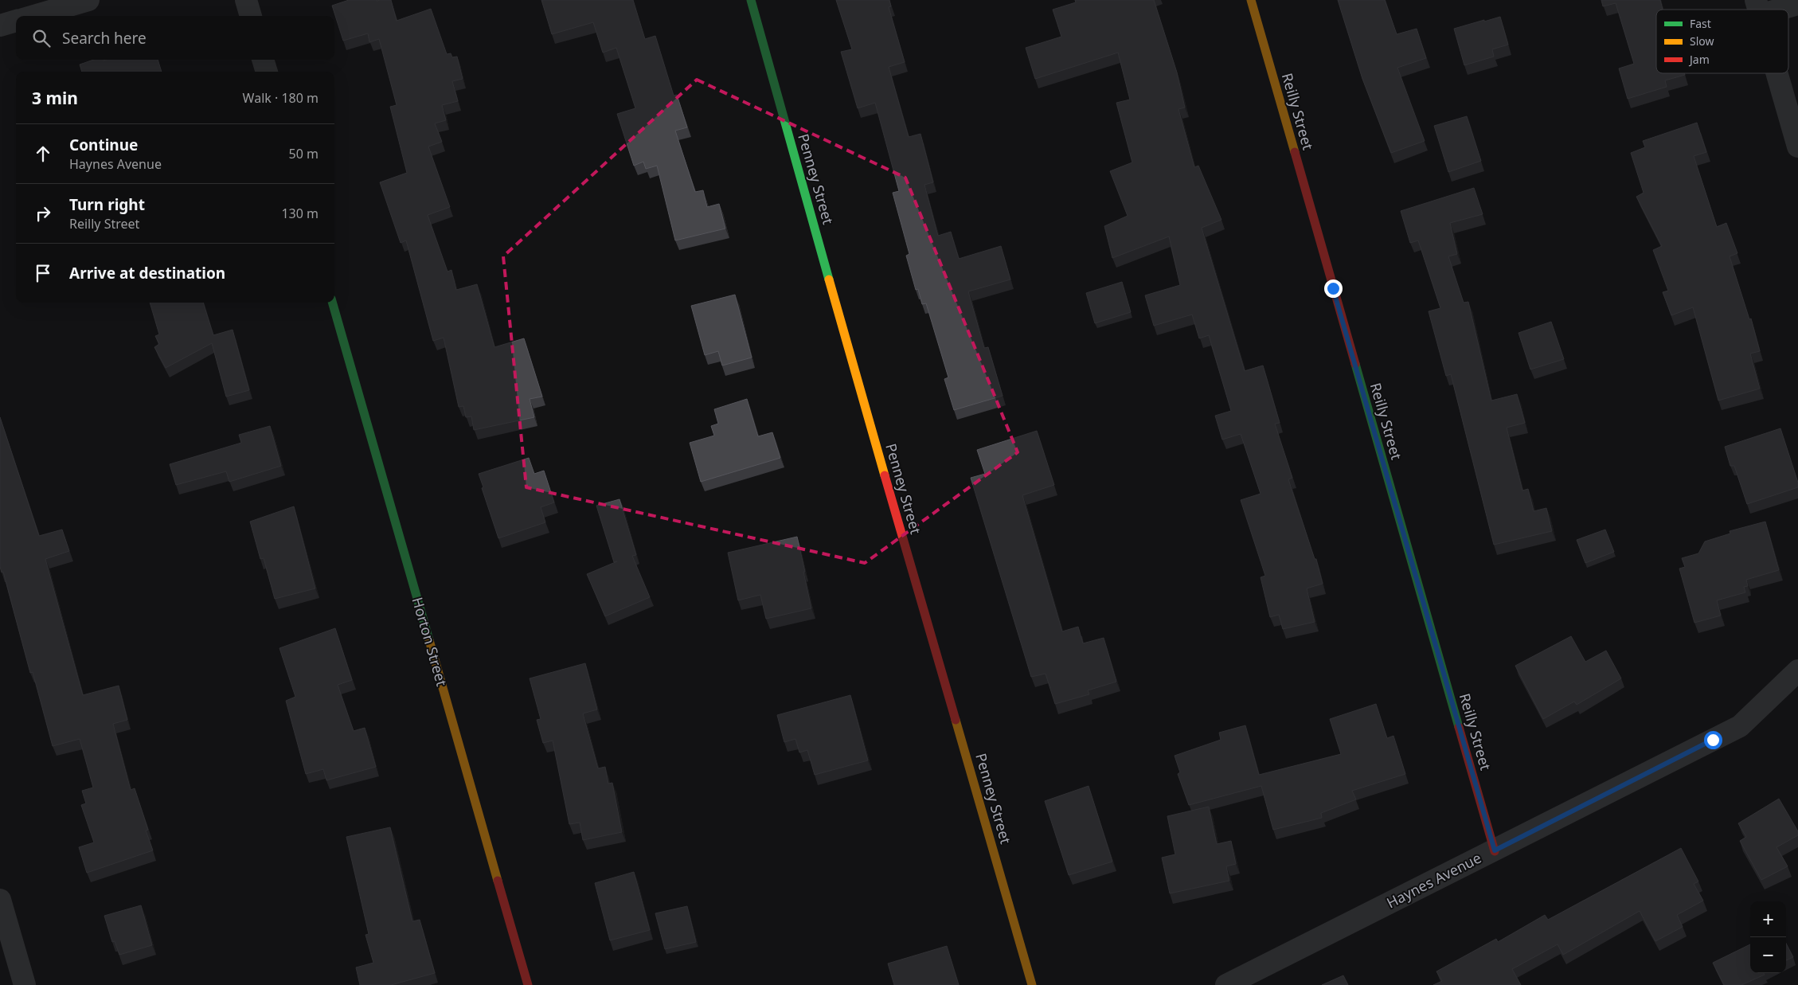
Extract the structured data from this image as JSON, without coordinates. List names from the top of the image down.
{
  "streets": {
    "street": [
      "Reilly Street",
      "Penney Street",
      "Horton Street",
      "Haynes Avenue"
    ]
  },
  "crossings": [
    ["Reilly Street", "Haynes Avenue"]
  ],
  "legend": ["Fast", "Slow", "Jam"],
  "page": {
    "search": "Search here",
    "heading": ["3 min", "Walk · 180 m"],
    "list": [
      ["Continue", "Haynes Avenue", "50 m"],
      ["Turn right", "Reilly Street", "130 m"],
      "Arrive at destination"
    ],
    "map_buttons": ["+", "−"]
  }
}
